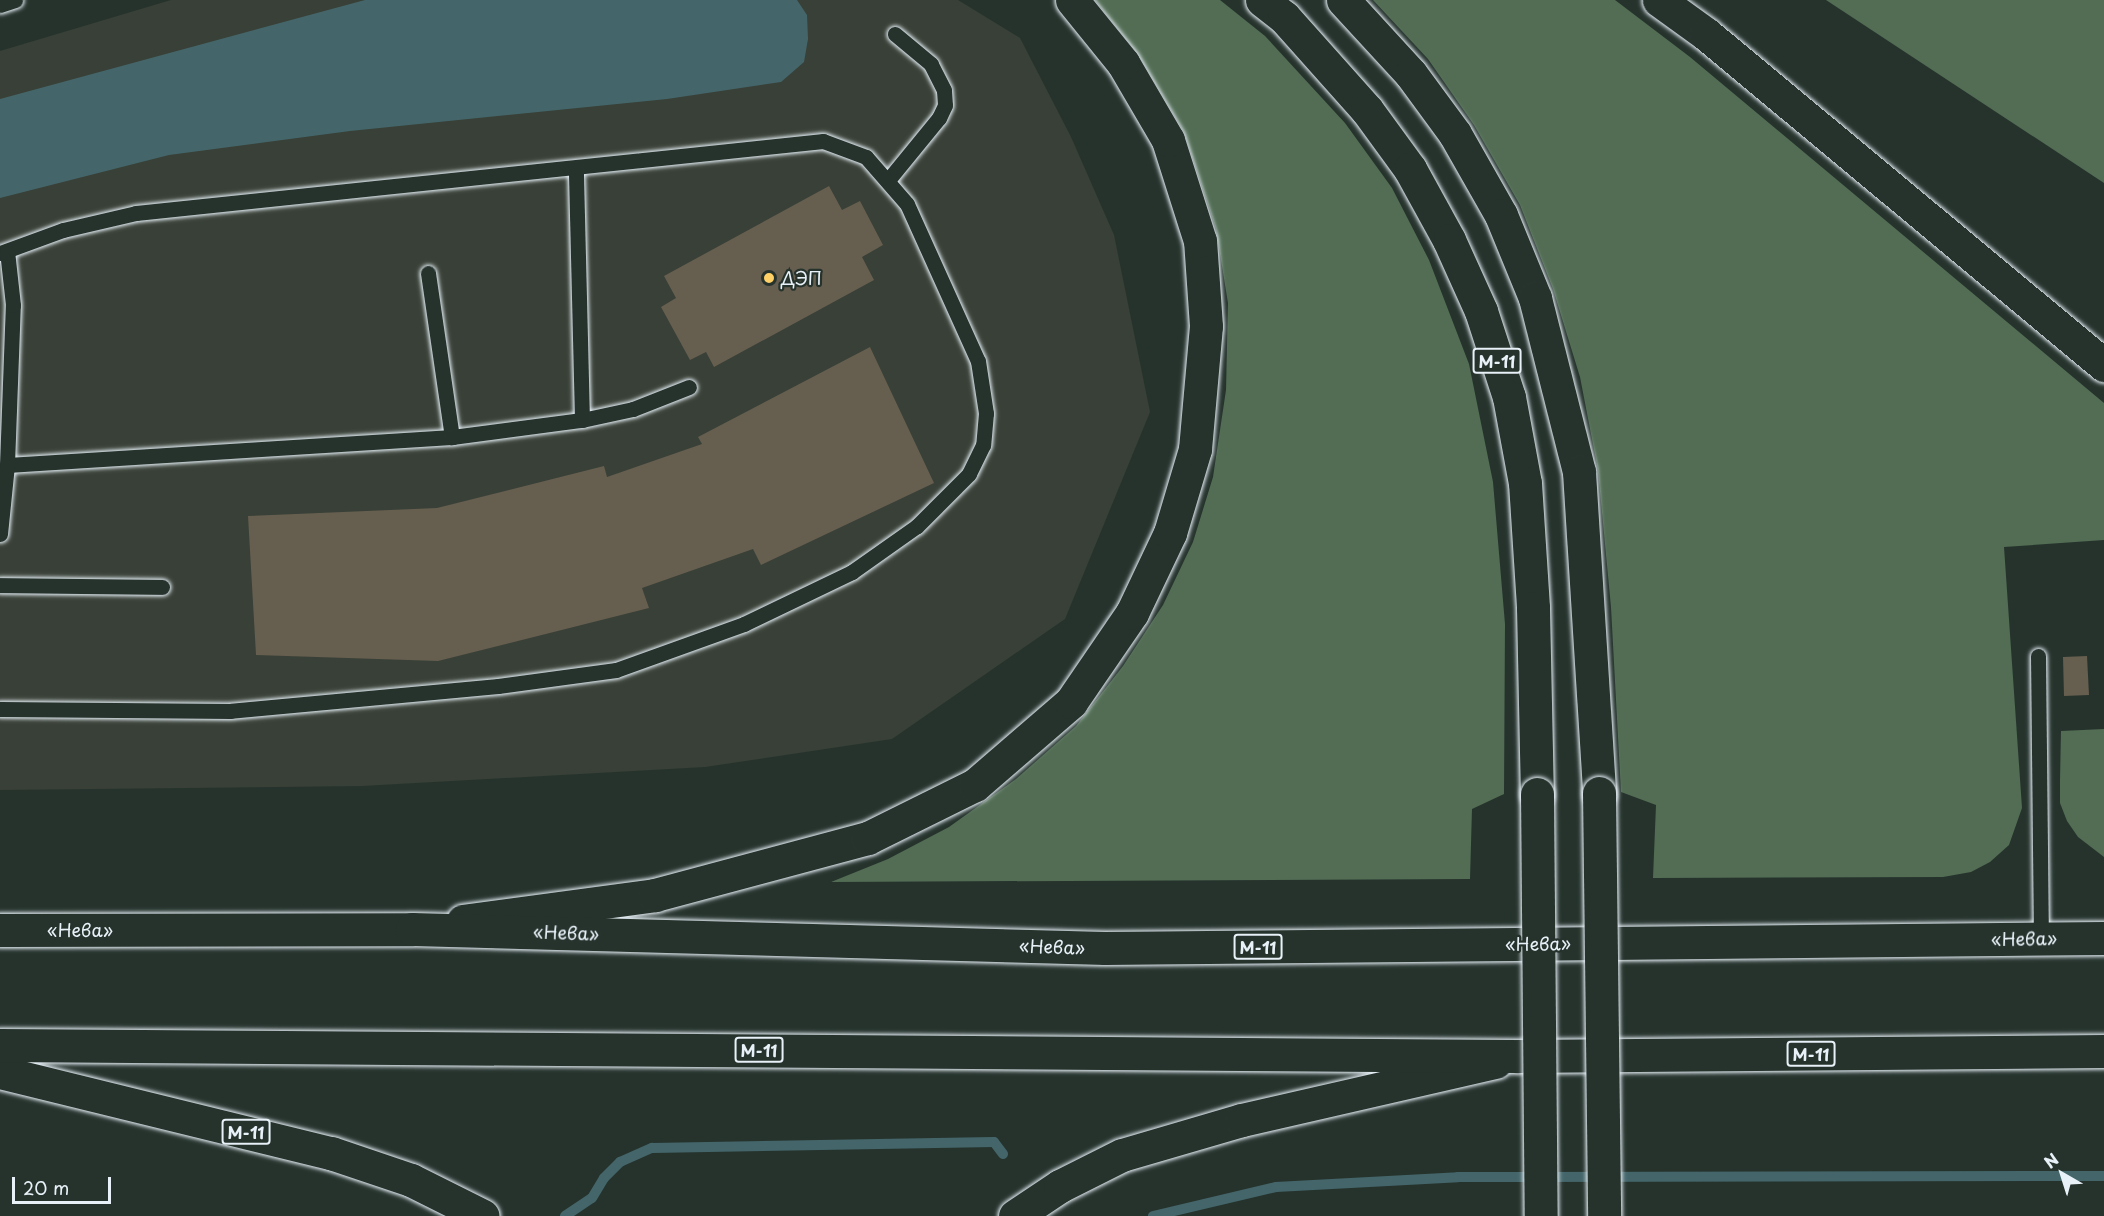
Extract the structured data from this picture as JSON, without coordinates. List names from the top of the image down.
{
  "streets": {
    "main road": ["М-11", "«Нева»"]
  },
  "crossings": [
    ["М-11", "«Нева»"]
  ],
  "places": ["ДЭП"],
  "scale_bar": "20 m",
  "north": "top left"
}
